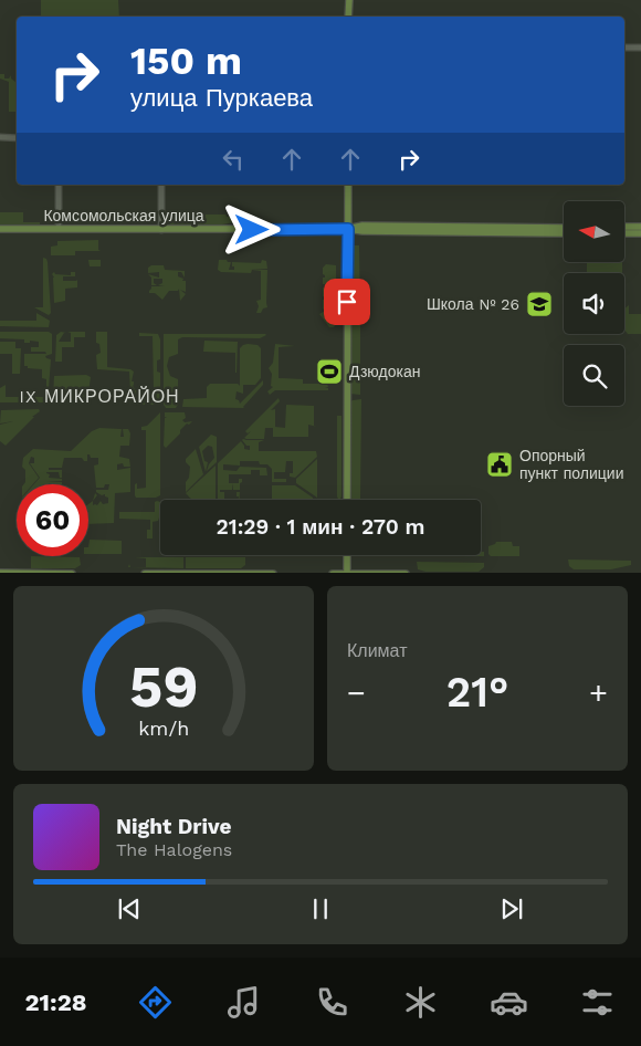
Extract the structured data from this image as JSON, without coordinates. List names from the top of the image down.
{
  "streets": {
    "main road": ["Комсомольская улица"]
  },
  "districts": ["IX МИКРОРАЙОН"],
  "places": {
    "school or university": ["Школа № 26"],
    "sports": ["Дзюдокан"],
    "public building": ["Опорный пункт полиции"]
  },
  "north": "left",
  "page": {
    "turn": ["150 m", "улица Пуркаева"],
    "limit": "60",
    "trip": "21:29 · 1 мин · 270 m",
    "tile": "Климат",
    "heat": ["−", "21°", "+"],
    "song": ["Night Drive", "The Halogens"],
    "tabs": "21:28",
    "gauge": ["59", "km/h"]
  }
}
